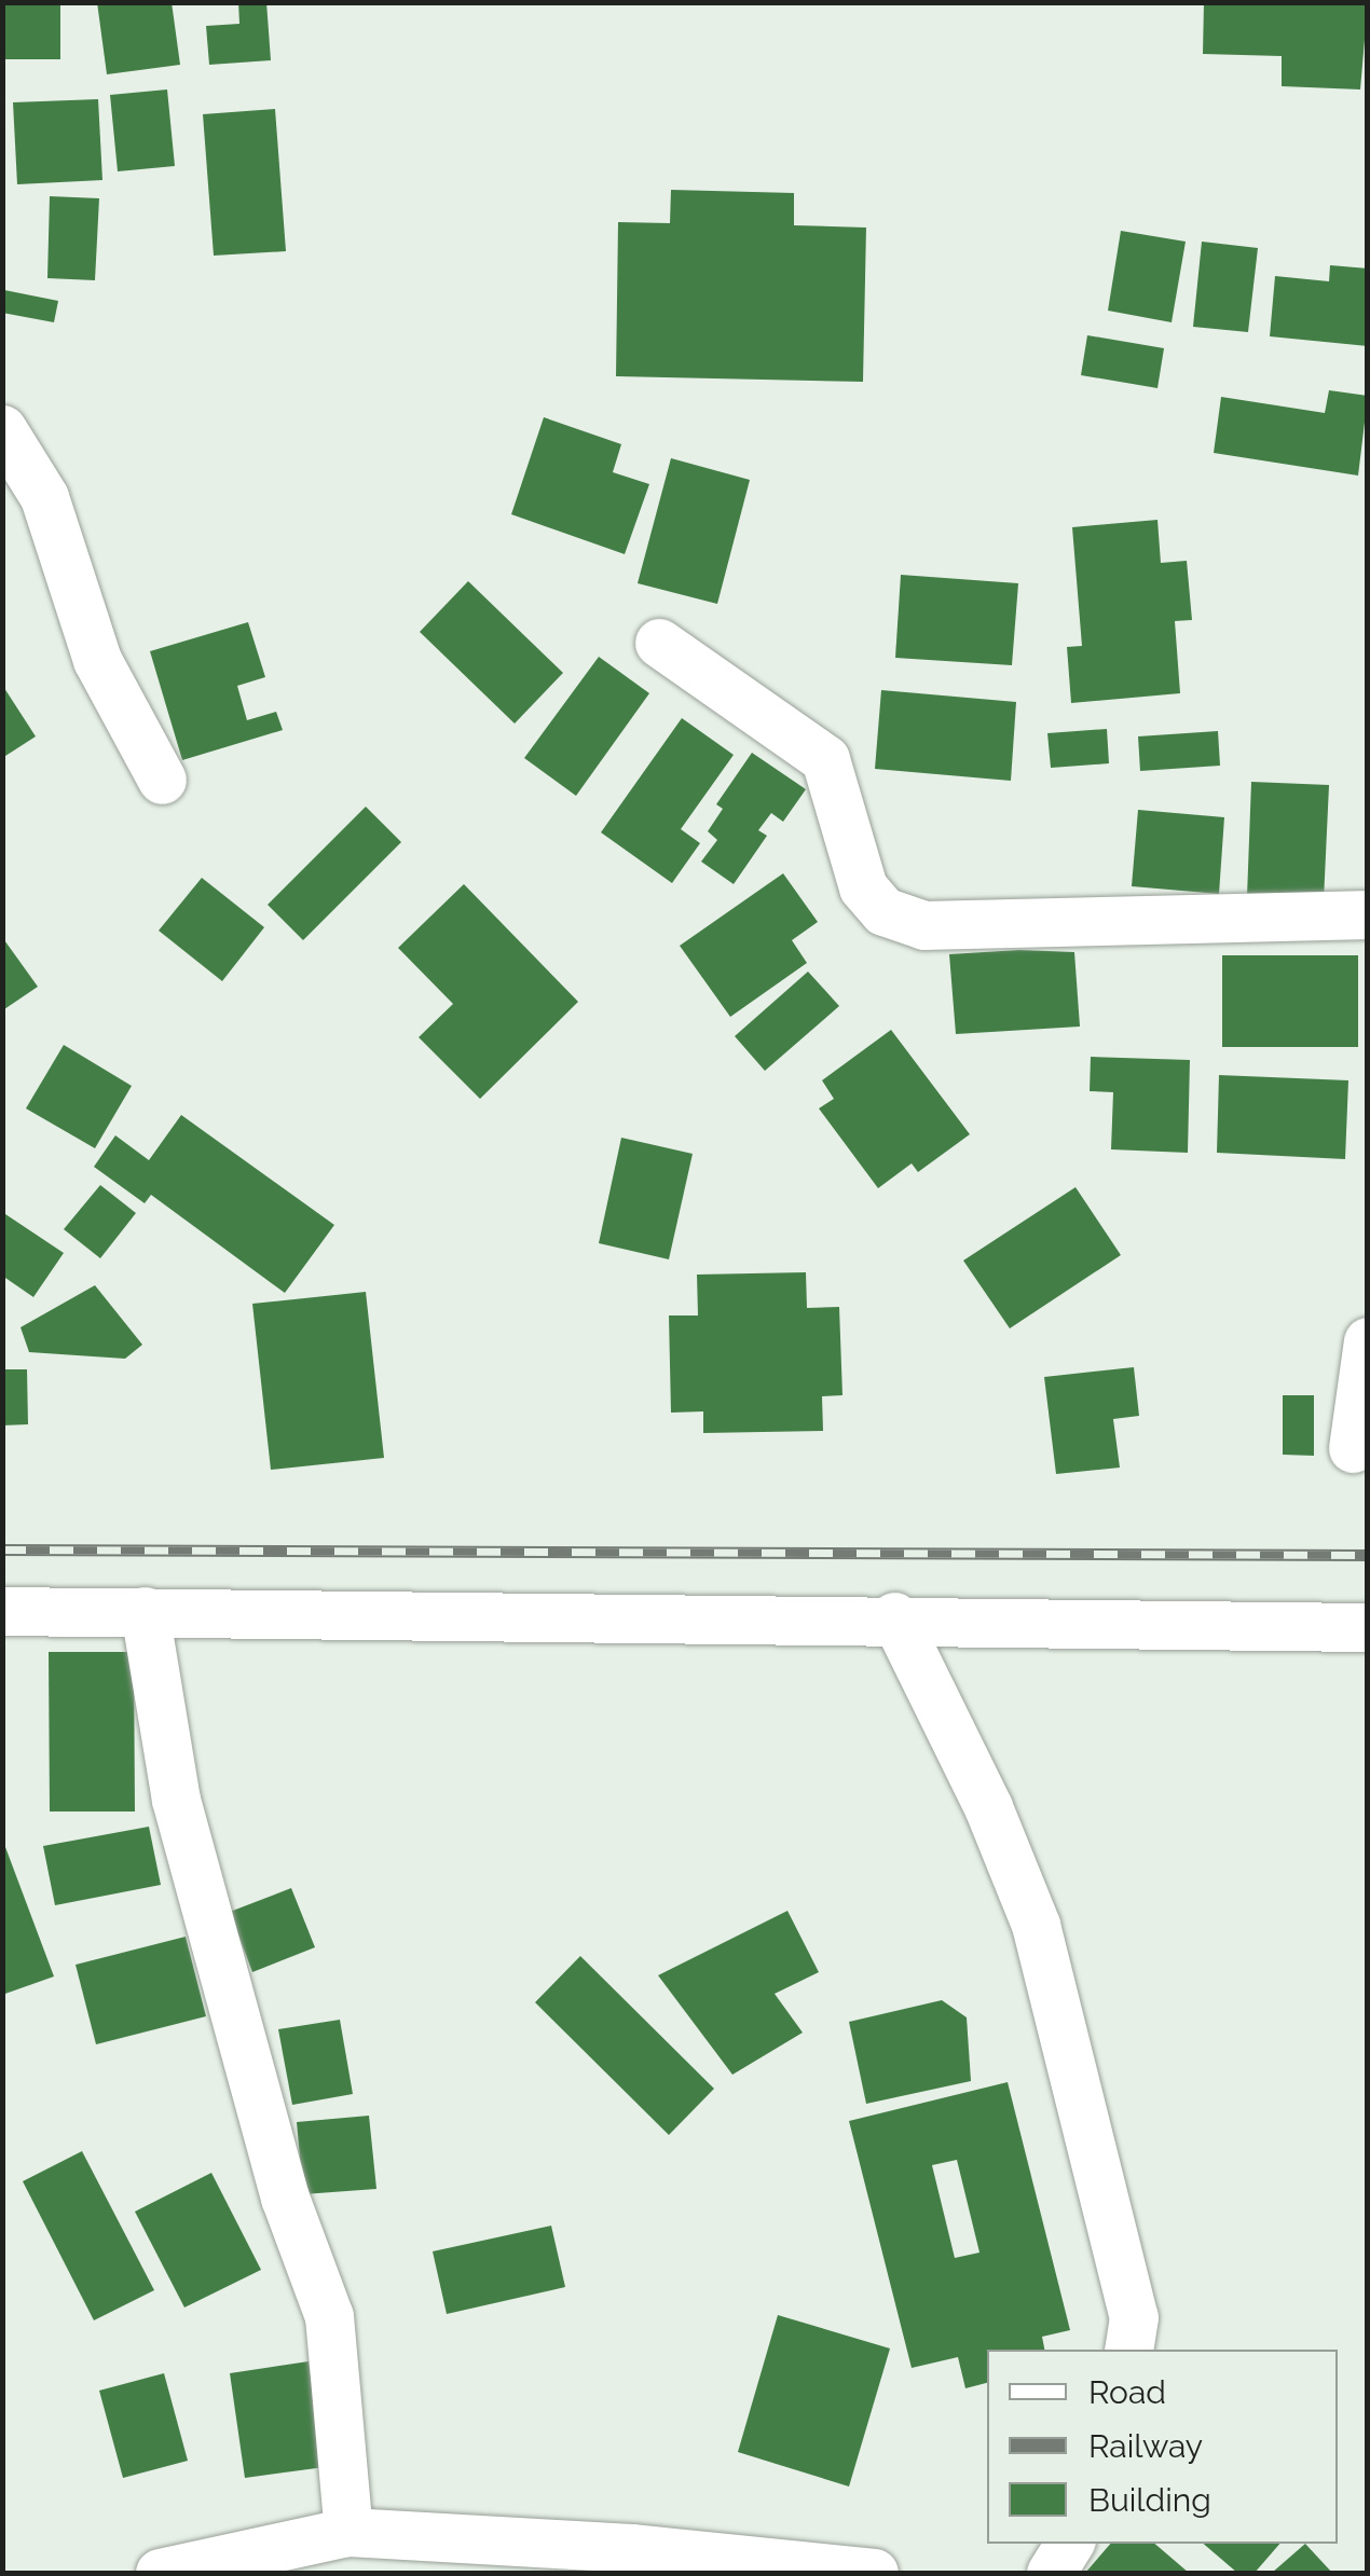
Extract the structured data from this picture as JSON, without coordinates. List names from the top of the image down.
{
  "legend": ["Road", "Railway", "Building"]
}
